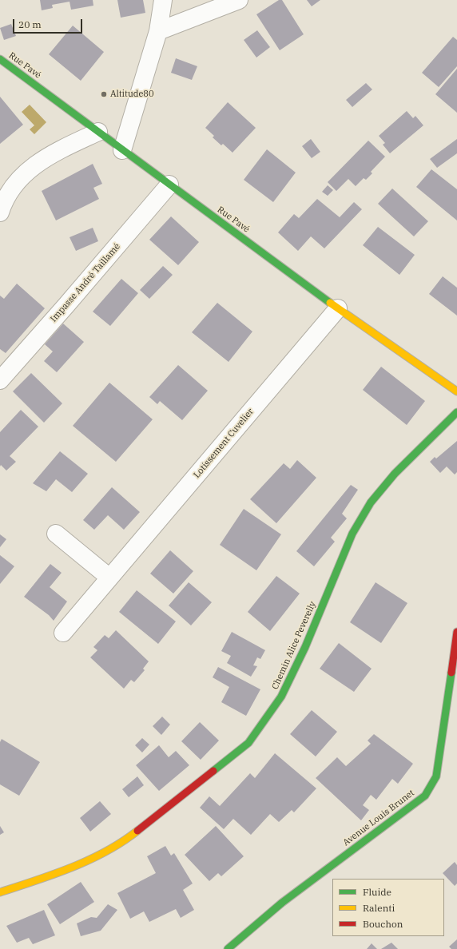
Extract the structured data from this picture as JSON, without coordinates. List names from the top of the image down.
{
  "streets": {
    "street": [
      "Rue Pavé",
      "Impasse André Taillamé",
      "Lotissement Cuvelier",
      "Chemin Alice Peverelly",
      "Avenue Louis Brunet"
    ]
  },
  "crossings": [
    ["Rue Pavé", "Impasse André Taillamé"],
    ["Rue Pavé", "Lotissement Cuvelier"]
  ],
  "places": ["Altitude80"],
  "legend": ["Fluide", "Ralenti", "Bouchon"],
  "scale_bar": "20 m"
}
